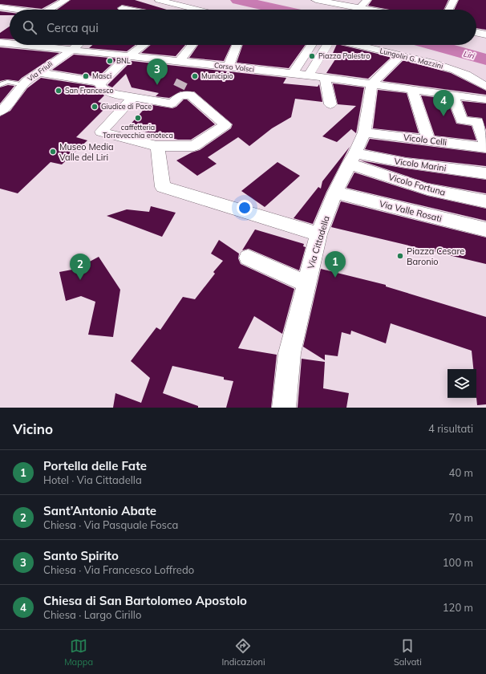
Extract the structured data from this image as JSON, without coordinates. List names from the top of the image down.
{
  "streets": {
    "street": [
      "Lungoliri G. Mazzini",
      "Corso Volsci",
      "Via Friuli",
      "Vicolo Celli",
      "Vicolo Marini",
      "Vicolo Fortuna",
      "Via Valle Rosati",
      "Via Cittadella"
    ]
  },
  "crossings": [
    ["Corso Volsci", "Via Friuli"],
    ["Corso Volsci", "Via Cittadella"],
    ["Vicolo Celli", "Via Cittadella"],
    ["Vicolo Marini", "Vicolo Fortuna"],
    ["Vicolo Marini", "Via Cittadella"],
    ["Vicolo Fortuna", "Via Cittadella"],
    ["Via Valle Rosati", "Via Cittadella"]
  ],
  "water": ["Liri"],
  "places": [
    "Piazza Palestro",
    "BNL",
    "Masci",
    "Municipio",
    "San Francesco",
    "Giudice di Pace",
    "caffetteria Torrevecchia enoteca",
    "Museo Media Valle del Liri",
    "Piazza Cesare Baronio"
  ],
  "page": {
    "search": "Cerca qui",
    "pins": [
      "3",
      "4",
      "1",
      "2"
    ],
    "heading": ["Vicino", "4 risultati"],
    "list": [
      {
        "mark": "1",
        "name": "Portella delle Fate",
        "note": "Hotel · Via Cittadella",
        "value": "40 m"
      },
      {
        "mark": "2",
        "name": "Sant’Antonio Abate",
        "note": "Chiesa · Via Pasquale Fosca",
        "value": "70 m"
      },
      {
        "mark": "3",
        "name": "Santo Spirito",
        "note": "Chiesa · Via Francesco Loffredo",
        "value": "100 m"
      },
      {
        "mark": "4",
        "name": "Chiesa di San Bartolomeo Apostolo",
        "note": "Chiesa · Largo Cirillo",
        "value": "120 m"
      }
    ],
    "nav": ["Mappa", "Indicazioni", "Salvati"]
  }
}
